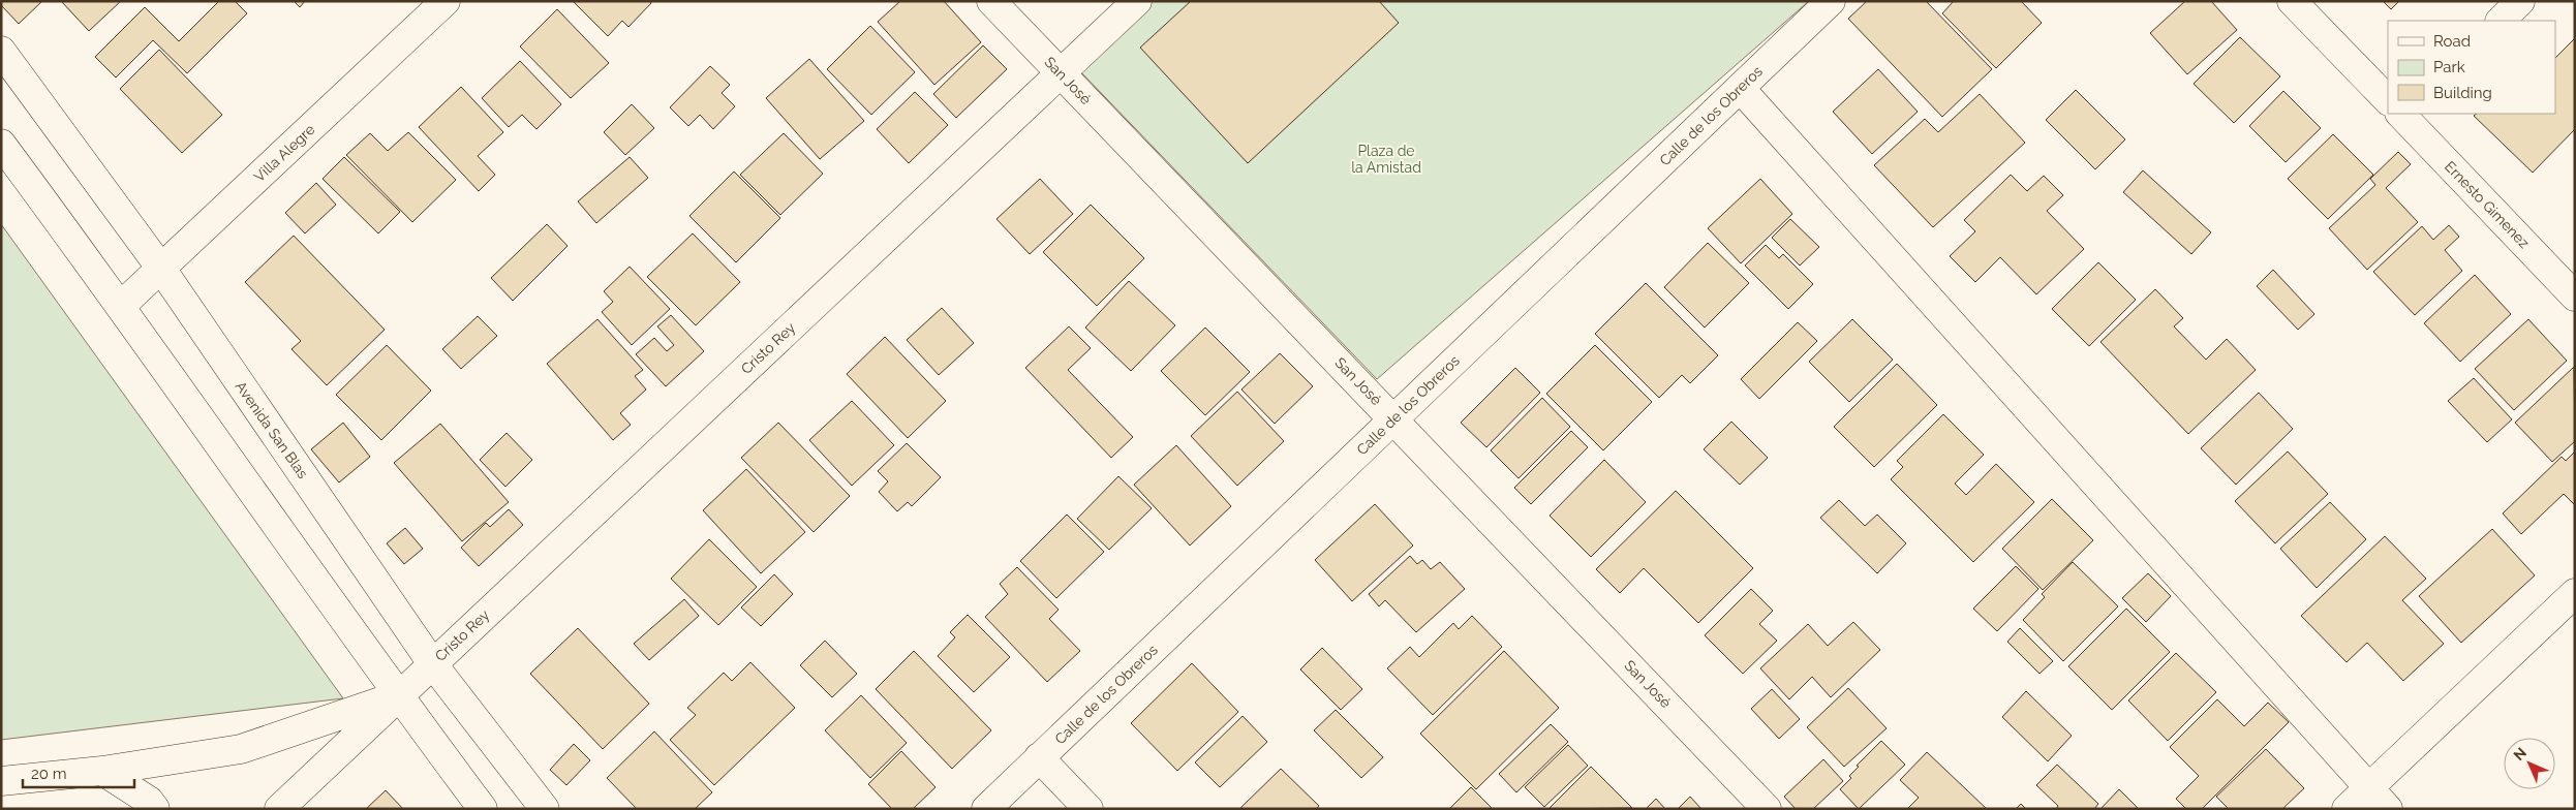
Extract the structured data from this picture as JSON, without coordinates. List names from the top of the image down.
{
  "streets": {
    "street": [
      "San José",
      "Calle de los Obreros",
      "Villa Alegre",
      "Ernesto Gimenez",
      "Cristo Rey",
      "Avenida San Blas"
    ]
  },
  "crossings": [
    ["San José", "Calle de los Obreros"],
    ["San José", "Cristo Rey"],
    ["Villa Alegre", "Avenida San Blas"],
    ["Cristo Rey", "Avenida San Blas"]
  ],
  "parks": ["Plaza de la Amistad"],
  "legend": ["Road", "Park", "Building"],
  "scale_bar": "20 m",
  "north": "top left"
}
